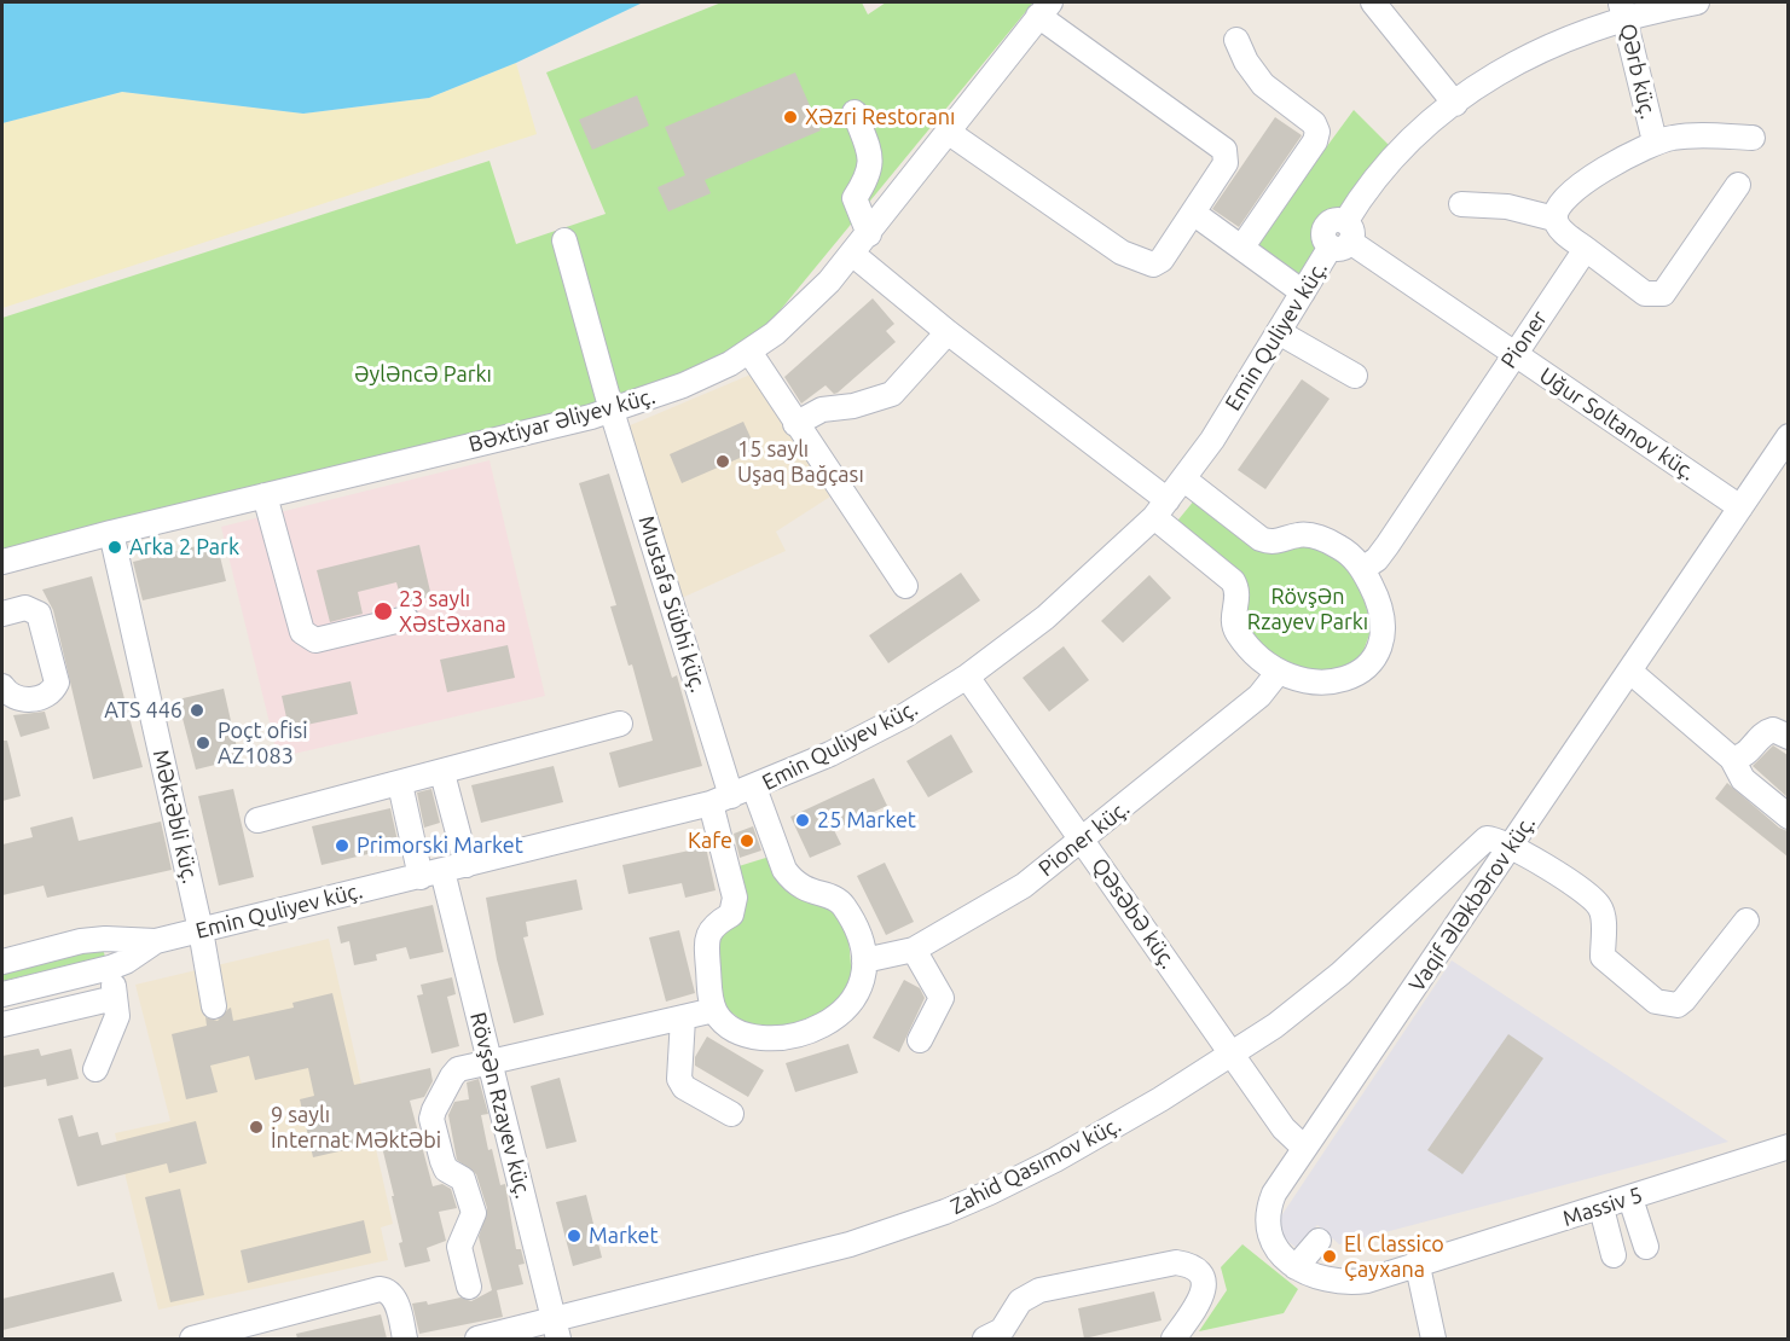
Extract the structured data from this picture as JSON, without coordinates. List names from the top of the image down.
{
  "streets": {
    "street": [
      "Qərb küç.",
      "Emin Quliyev küç.",
      "Pioner",
      "Bəxtiyar Əliyev küç.",
      "Uğur Soltanov küç.",
      "Mustafa Sübhi küç.",
      "Məktəbli küç.",
      "Pioner küç.",
      "Vaqif Ələkbərov küç.",
      "Qəsəbə küç.",
      "Rövşən Rzayev küç.",
      "Zahid Qasımov küç.",
      "Massiv 5"
    ]
  },
  "crossings": [
    ["Qərb küç.", "Emin Quliyev küç."],
    ["Emin Quliyev küç.", "Uğur Soltanov küç."],
    ["Emin Quliyev küç.", "Mustafa Sübhi küç."],
    ["Emin Quliyev küç.", "Məktəbli küç."],
    ["Emin Quliyev küç.", "Qəsəbə küç."],
    ["Emin Quliyev küç.", "Rövşən Rzayev küç."],
    ["Pioner", "Uğur Soltanov küç."],
    ["Bəxtiyar Əliyev küç.", "Mustafa Sübhi küç."],
    ["Bəxtiyar Əliyev küç.", "Məktəbli küç."],
    ["Uğur Soltanov küç.", "Vaqif Ələkbərov küç."],
    ["Pioner küç.", "Qəsəbə küç."],
    ["Vaqif Ələkbərov küç.", "Qəsəbə küç."],
    ["Vaqif Ələkbərov küç.", "Zahid Qasımov küç."],
    ["Vaqif Ələkbərov küç.", "Massiv 5"],
    ["Qəsəbə küç.", "Zahid Qasımov küç."],
    ["Rövşən Rzayev küç.", "Zahid Qasımov küç."]
  ],
  "parks": ["Əyləncə Parkı", "Rövşən Rzayev Parkı"],
  "places": [
    "Xəzri Restoranı",
    "15 saylı Uşaq Bağçası",
    "Arka 2 Park",
    "23 saylı Xəstəxana",
    "ATS 446",
    "Poçt ofisi AZ1083",
    "25 Market",
    "Kafe",
    "Primorski Market",
    "9 saylı İnternat Məktəbi",
    "Market",
    "El Classico Çayxana"
  ]
}
